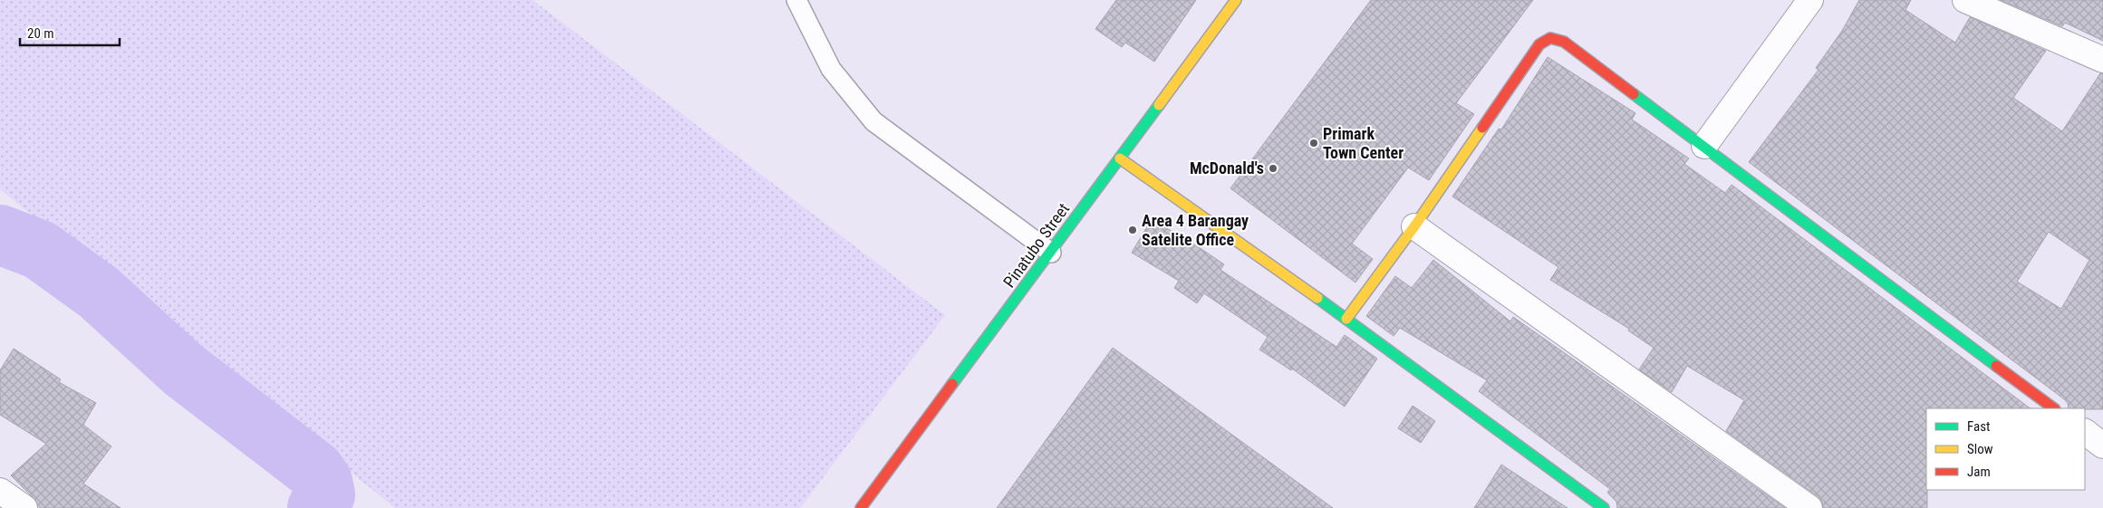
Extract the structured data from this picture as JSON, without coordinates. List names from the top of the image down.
{
  "streets": {
    "street": ["Pinatubo Street"]
  },
  "places": ["Primark Town Center", "McDonald's", "Area 4 Barangay Satelite Office"],
  "legend": ["Fast", "Slow", "Jam"],
  "scale_bar": "20 m"
}
